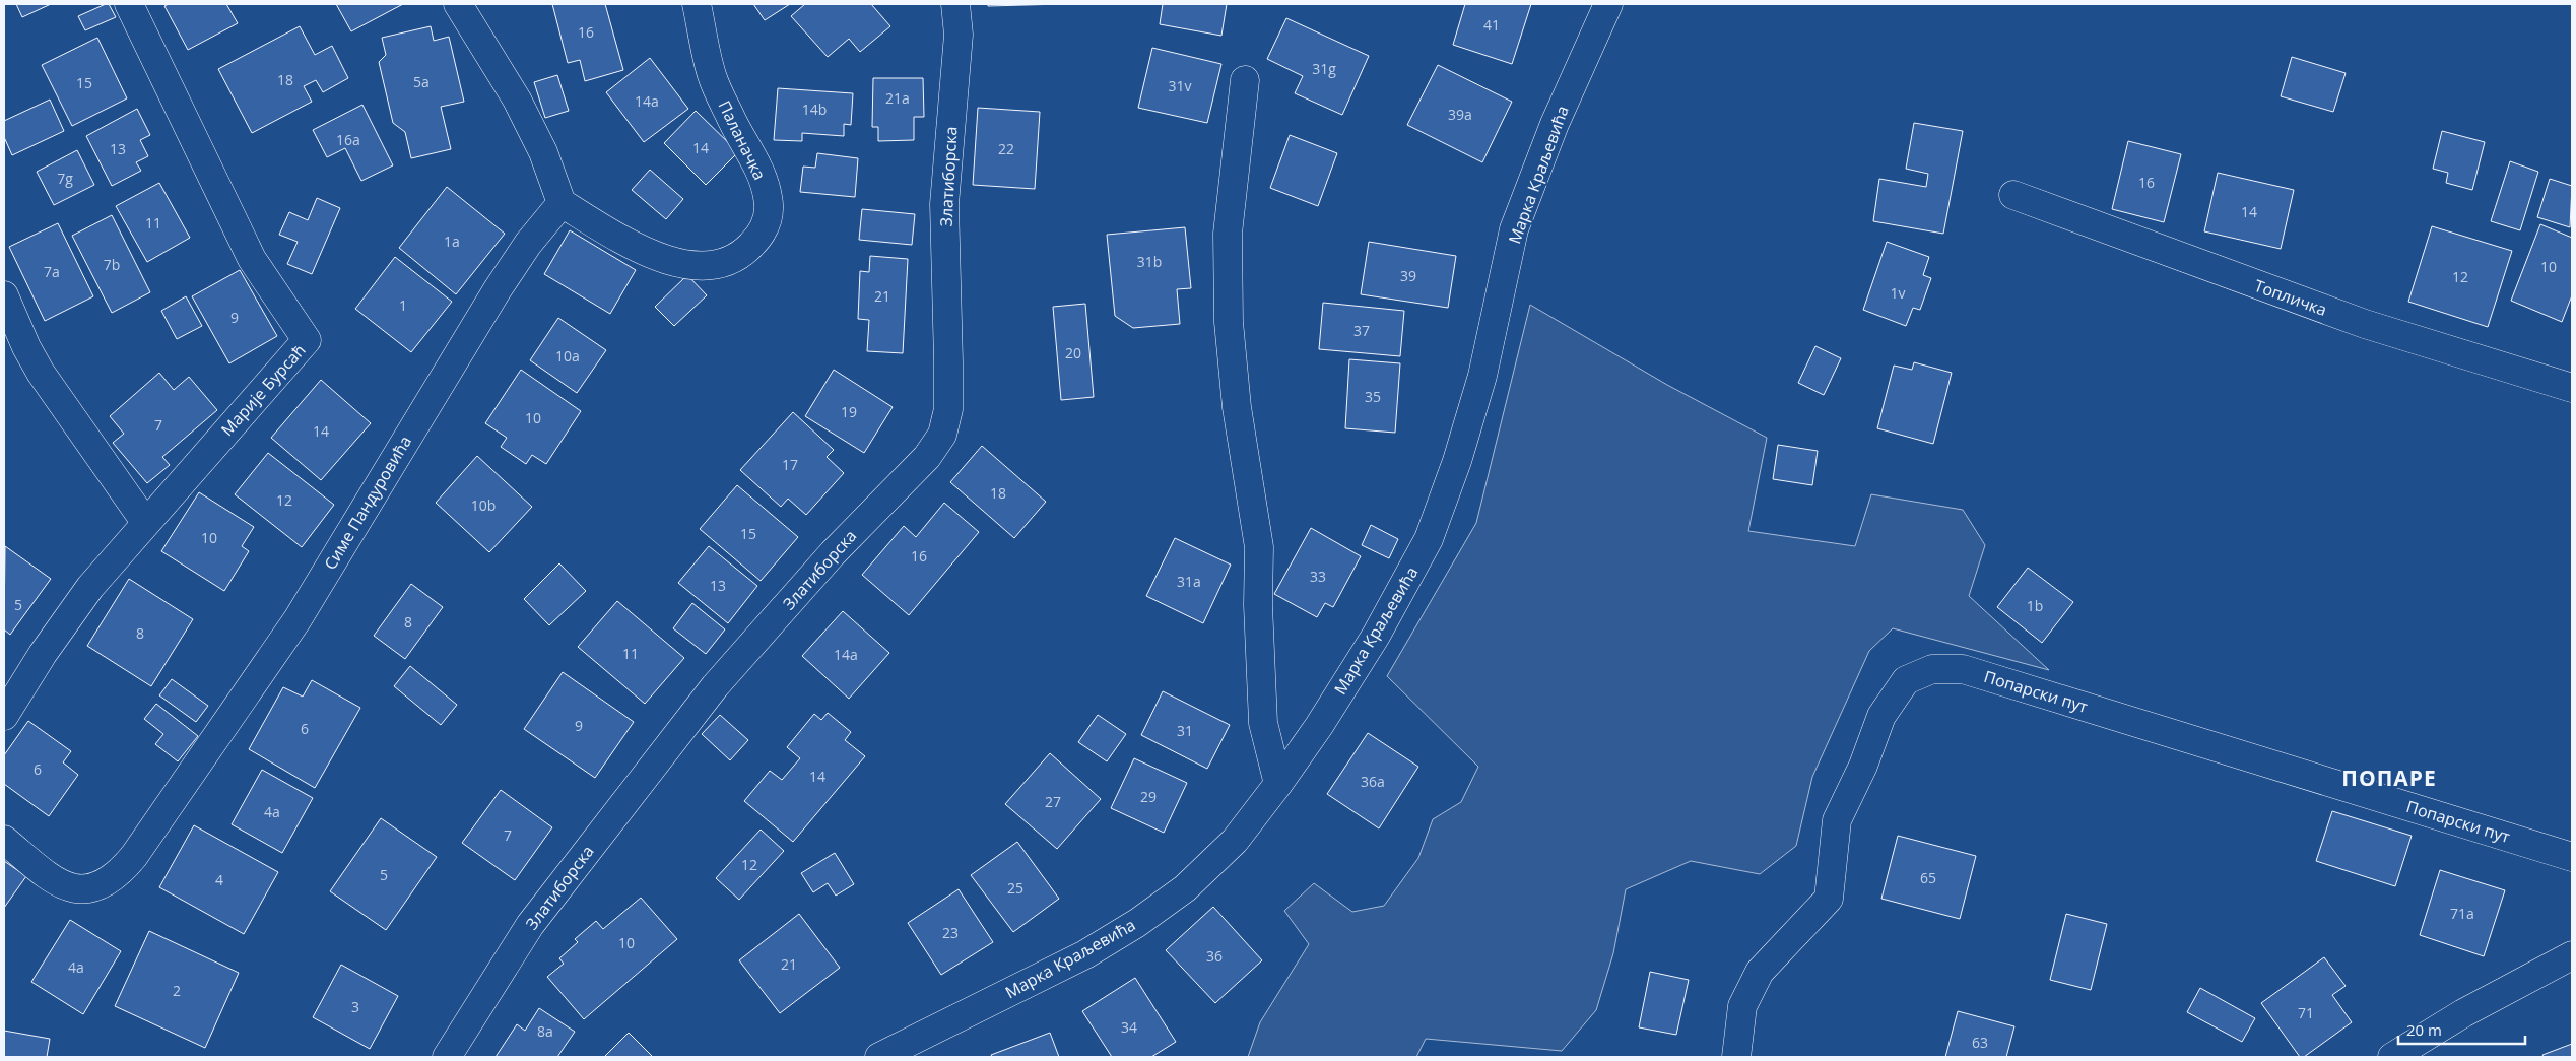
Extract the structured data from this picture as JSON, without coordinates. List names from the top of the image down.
{
  "streets": {
    "street": [
      "Паланачка",
      "Марка Краљевића",
      "Златиборска",
      "Топличка",
      "Марије Бурсаћ",
      "Симе Пандуровића",
      "Попарски пут"
    ]
  },
  "crossings": [
    ["Паланачка", "Симе Пандуровића"]
  ],
  "districts": ["ПОПАРЕ"],
  "house_numbers": [
    "41",
    "16",
    "31g",
    "18",
    "5a",
    "15",
    "31v",
    "21a",
    "14a",
    "14b",
    "39a",
    "16a",
    "14",
    "13",
    "22",
    "7g",
    "16",
    "14",
    "11",
    "1a",
    "31b",
    "7b",
    "10",
    "7a",
    "39",
    "12",
    "1v",
    "21",
    "1",
    "9",
    "37",
    "20",
    "10a",
    "35",
    "19",
    "10",
    "7",
    "14",
    "17",
    "18",
    "12",
    "10b",
    "15",
    "10",
    "16",
    "33",
    "31a",
    "13",
    "5",
    "1b",
    "8",
    "8",
    "11",
    "14a",
    "9",
    "6",
    "31",
    "6",
    "14",
    "36a",
    "29",
    "27",
    "4a",
    "7",
    "12",
    "5",
    "65",
    "4",
    "25",
    "71a",
    "23",
    "10",
    "36",
    "21",
    "4a",
    "2",
    "3",
    "71",
    "34",
    "8a",
    "63"
  ],
  "scale_bar": "20 m"
}
